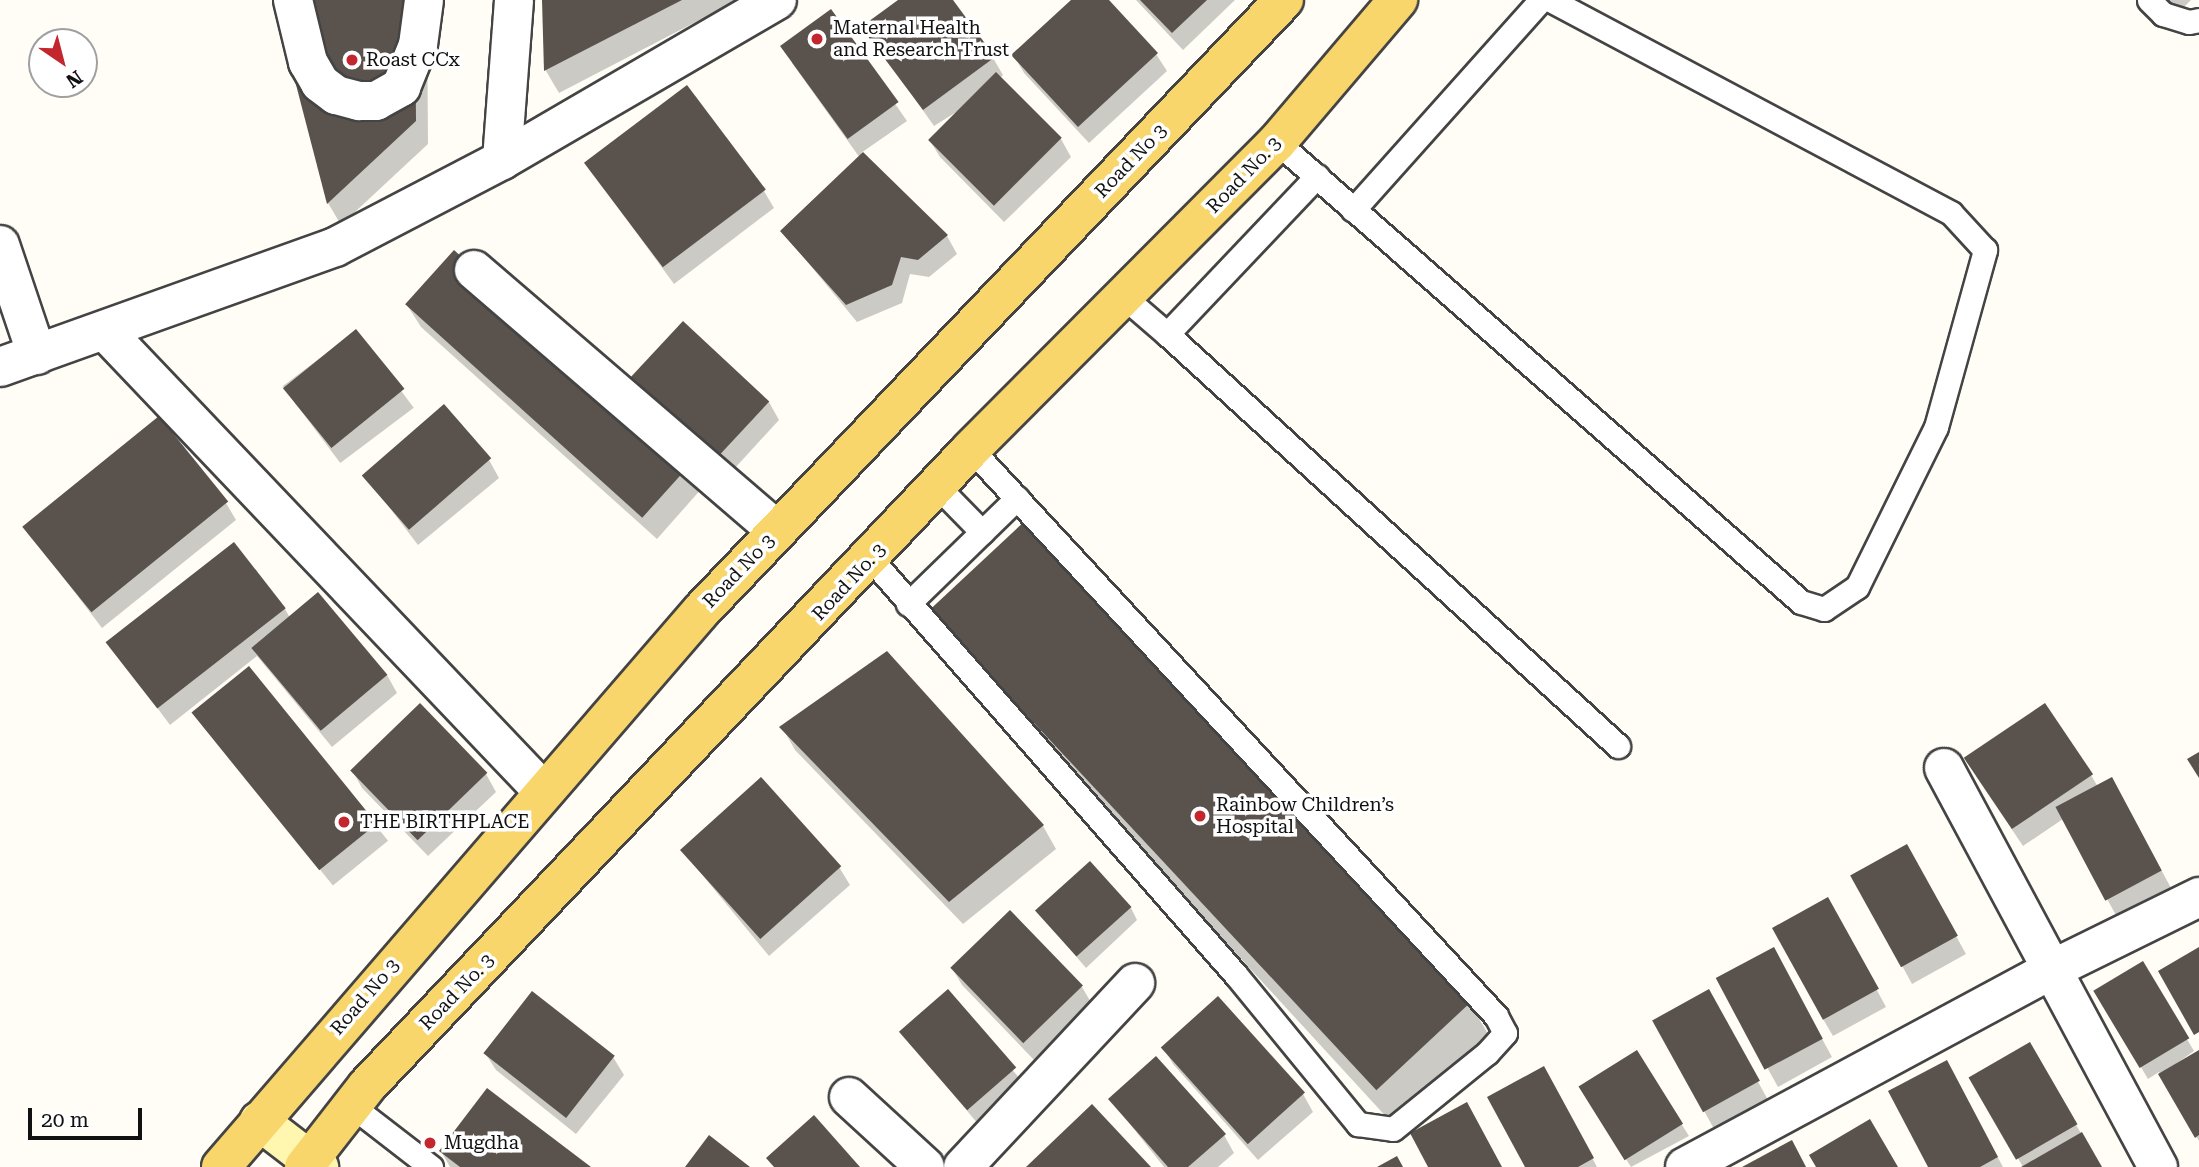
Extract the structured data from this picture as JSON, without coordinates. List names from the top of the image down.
{
  "streets": {
    "main road": ["Road No 3", "Road No. 3"]
  },
  "places": [
    "Maternal Health and Research Trust",
    "Roast CCx",
    "Rainbow Children’s Hospital",
    "THE BIRTHPLACE",
    "Mugdha"
  ],
  "scale_bar": "20 m",
  "north": "bottom right"
}
